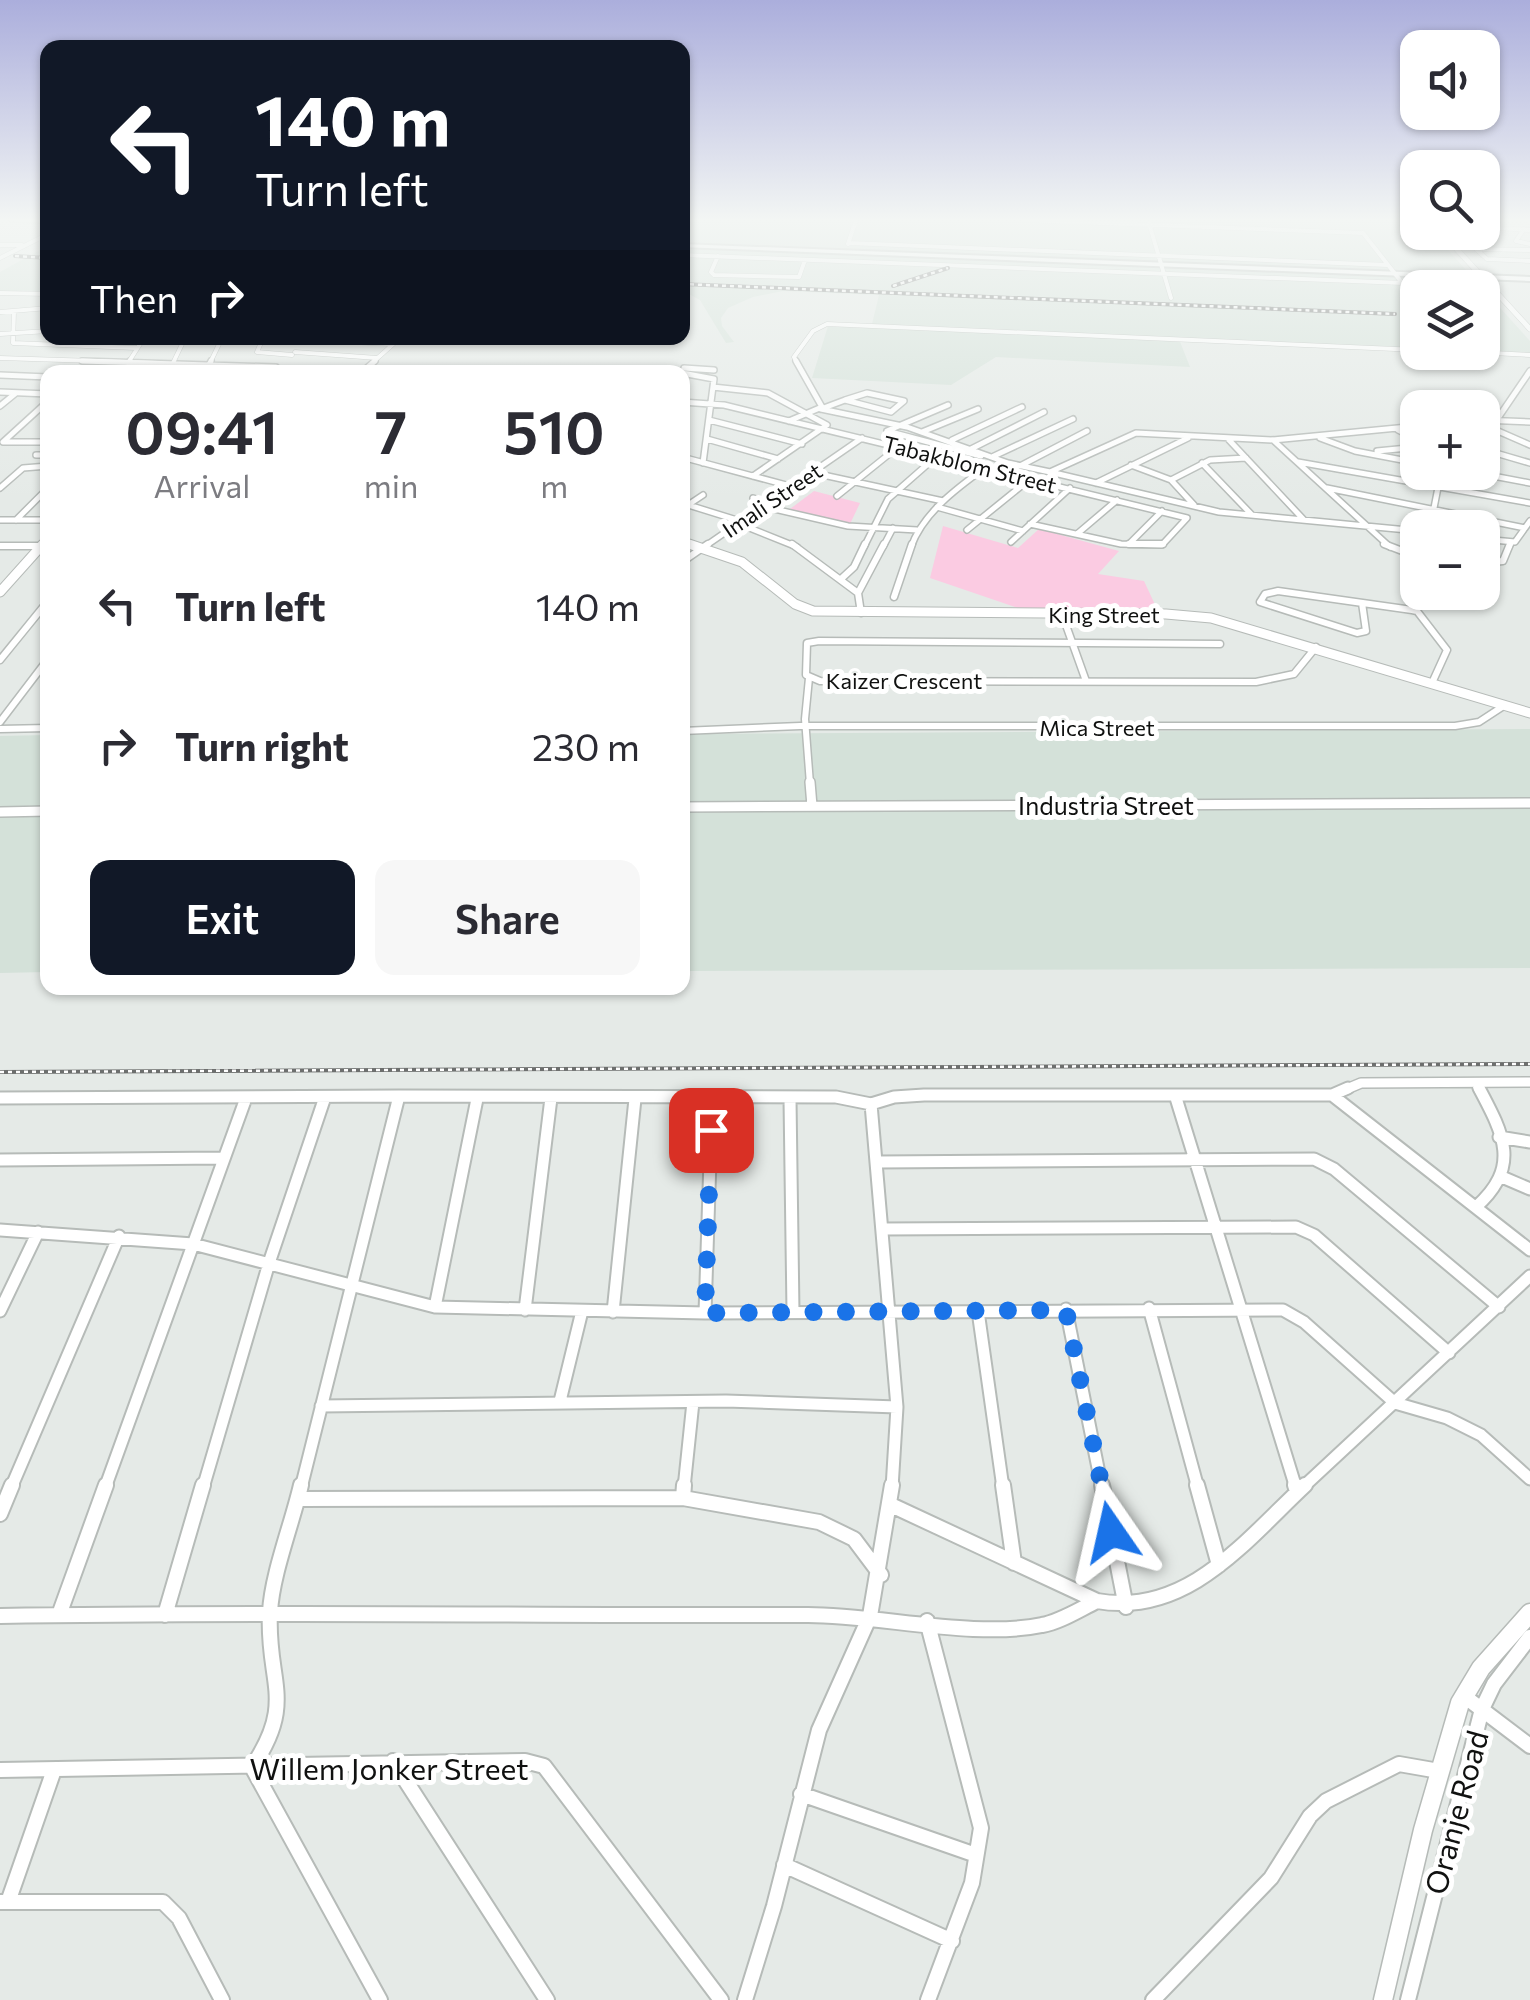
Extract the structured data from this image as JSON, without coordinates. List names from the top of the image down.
{
  "streets": {
    "street": [
      "Tabakblom Street",
      "Imali Street",
      "King Street",
      "Kaizer Crescent",
      "Mica Street",
      "Industria Street",
      "Willem Jonker Street",
      "Oranje Road"
    ]
  },
  "crossings": [
    ["Tabakblom Street", "Imali Street"],
    ["Imali Street", "King Street"],
    ["King Street", "Kaizer Crescent"],
    ["King Street", "Mica Street"]
  ],
  "page": {
    "map_buttons": ["+", "−"],
    "turn": ["140 m", "Turn left"],
    "then": "Then",
    "eta": [
      "09:41",
      "Arrival",
      "7",
      "min",
      "510",
      "m"
    ],
    "list": [
      {
        "name": "Turn left",
        "value": "140 m"
      },
      {
        "name": "Turn right",
        "value": "230 m"
      }
    ],
    "buttons": ["Exit", "Share"]
  }
}
